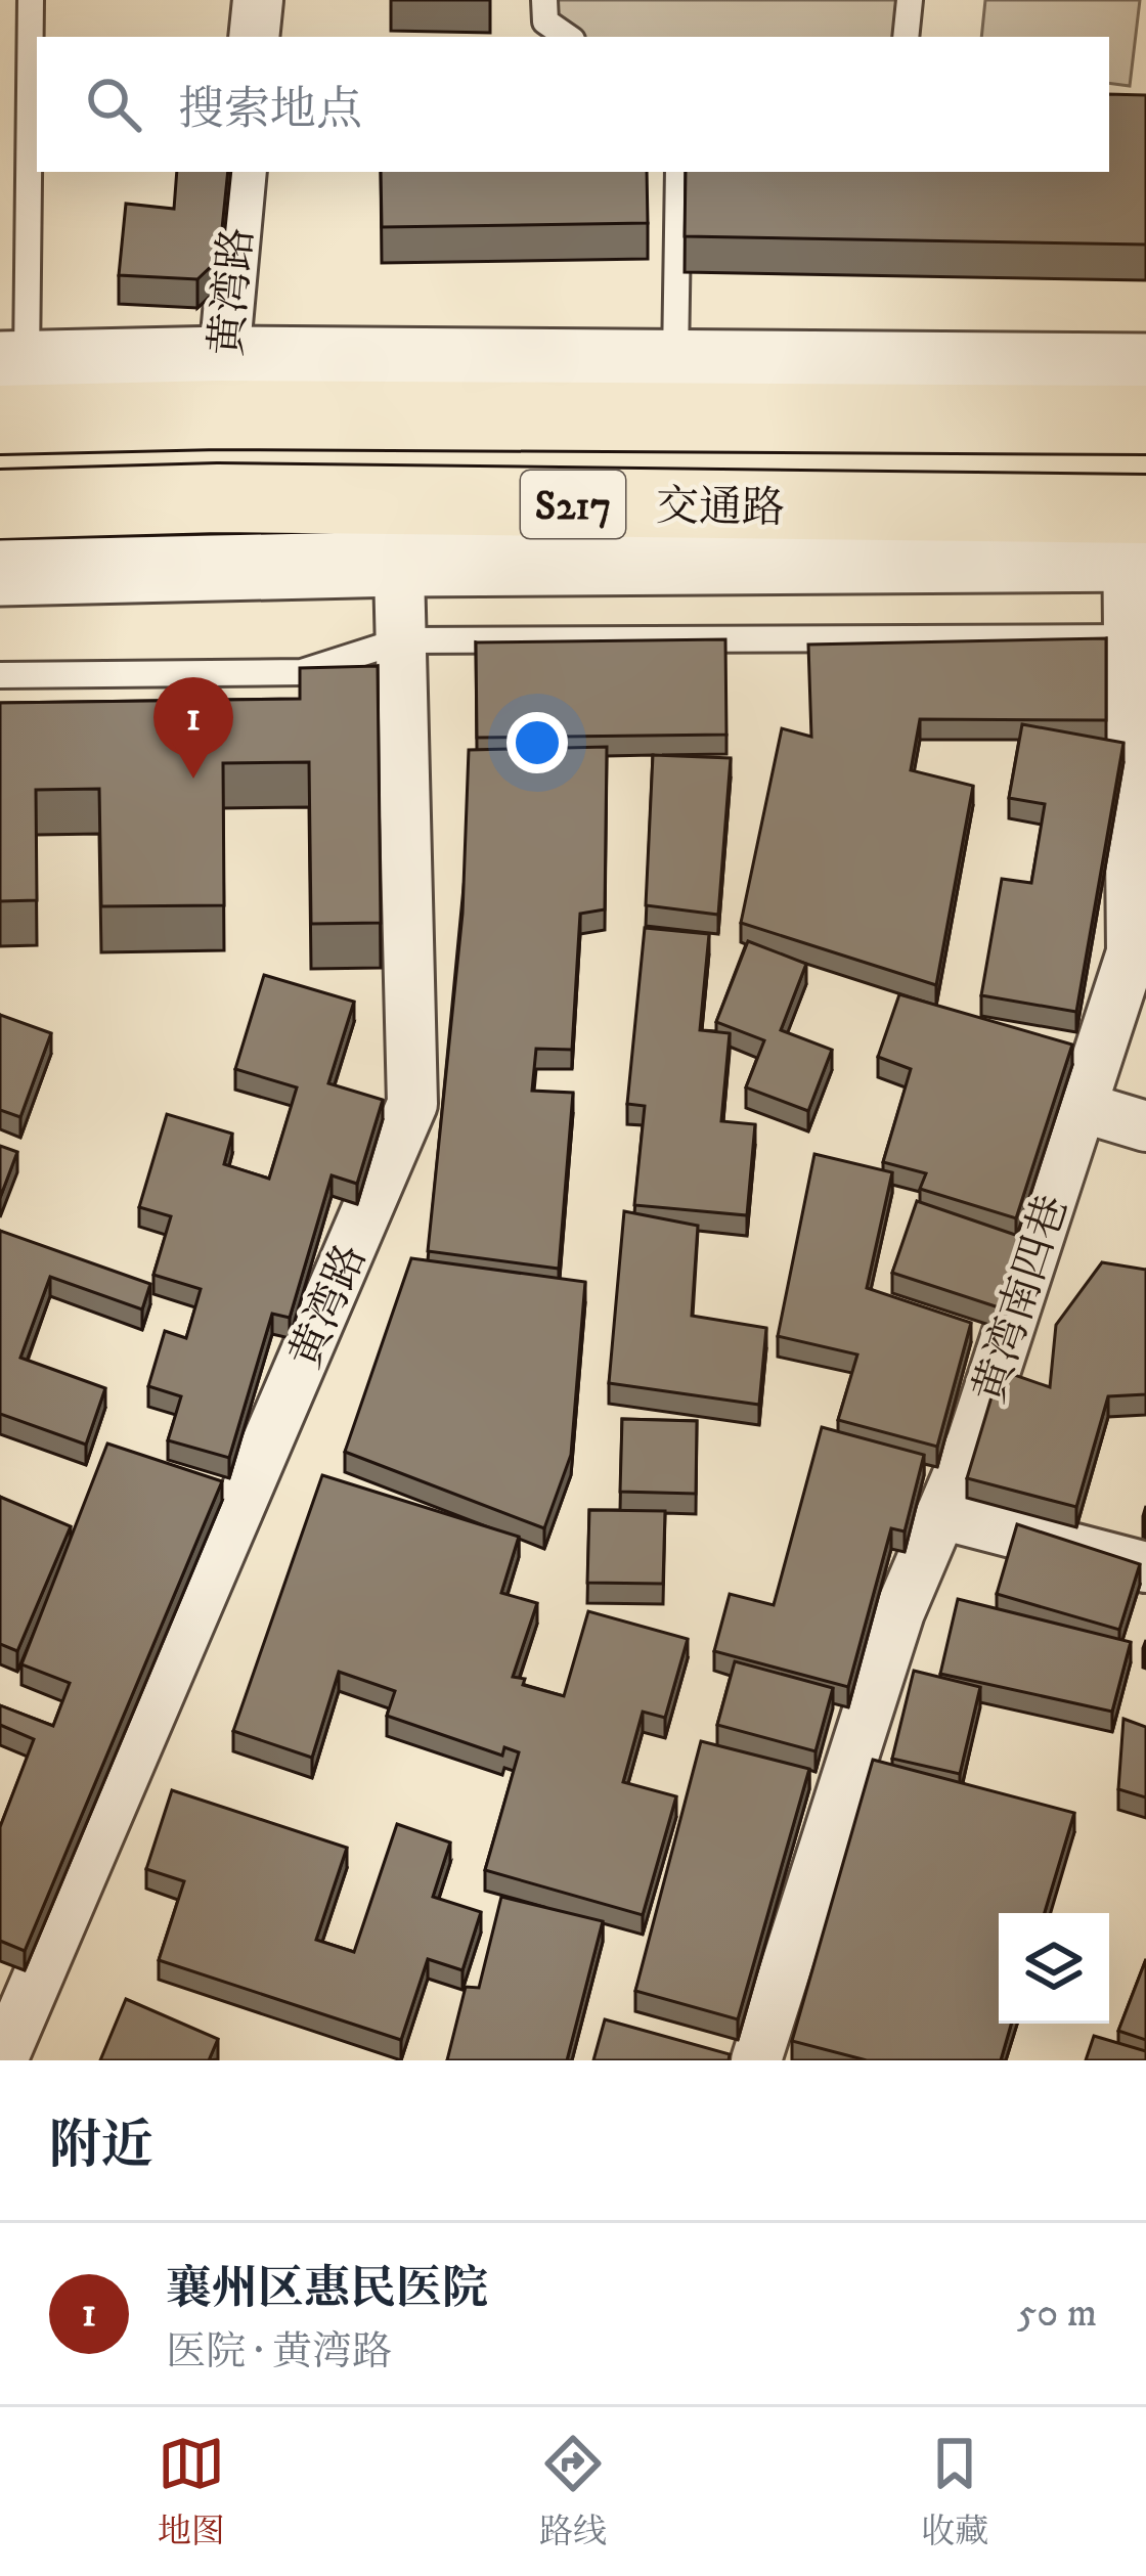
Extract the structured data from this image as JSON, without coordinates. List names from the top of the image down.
{
  "streets": {
    "main road": ["S217", "交通路"],
    "street": ["黄湾路", "黄湾南四巷"]
  },
  "crossings": [
    ["黄湾路", "交通路"],
    ["交通路", "黄湾南四巷"]
  ],
  "page": {
    "search": "搜索地点",
    "pins": "1",
    "heading": "附近",
    "list": [
      {
        "mark": "1",
        "name": "襄州区惠民医院",
        "note": "医院 · 黄湾路",
        "value": "50 m"
      }
    ],
    "nav": ["地图", "路线", "收藏"]
  }
}
